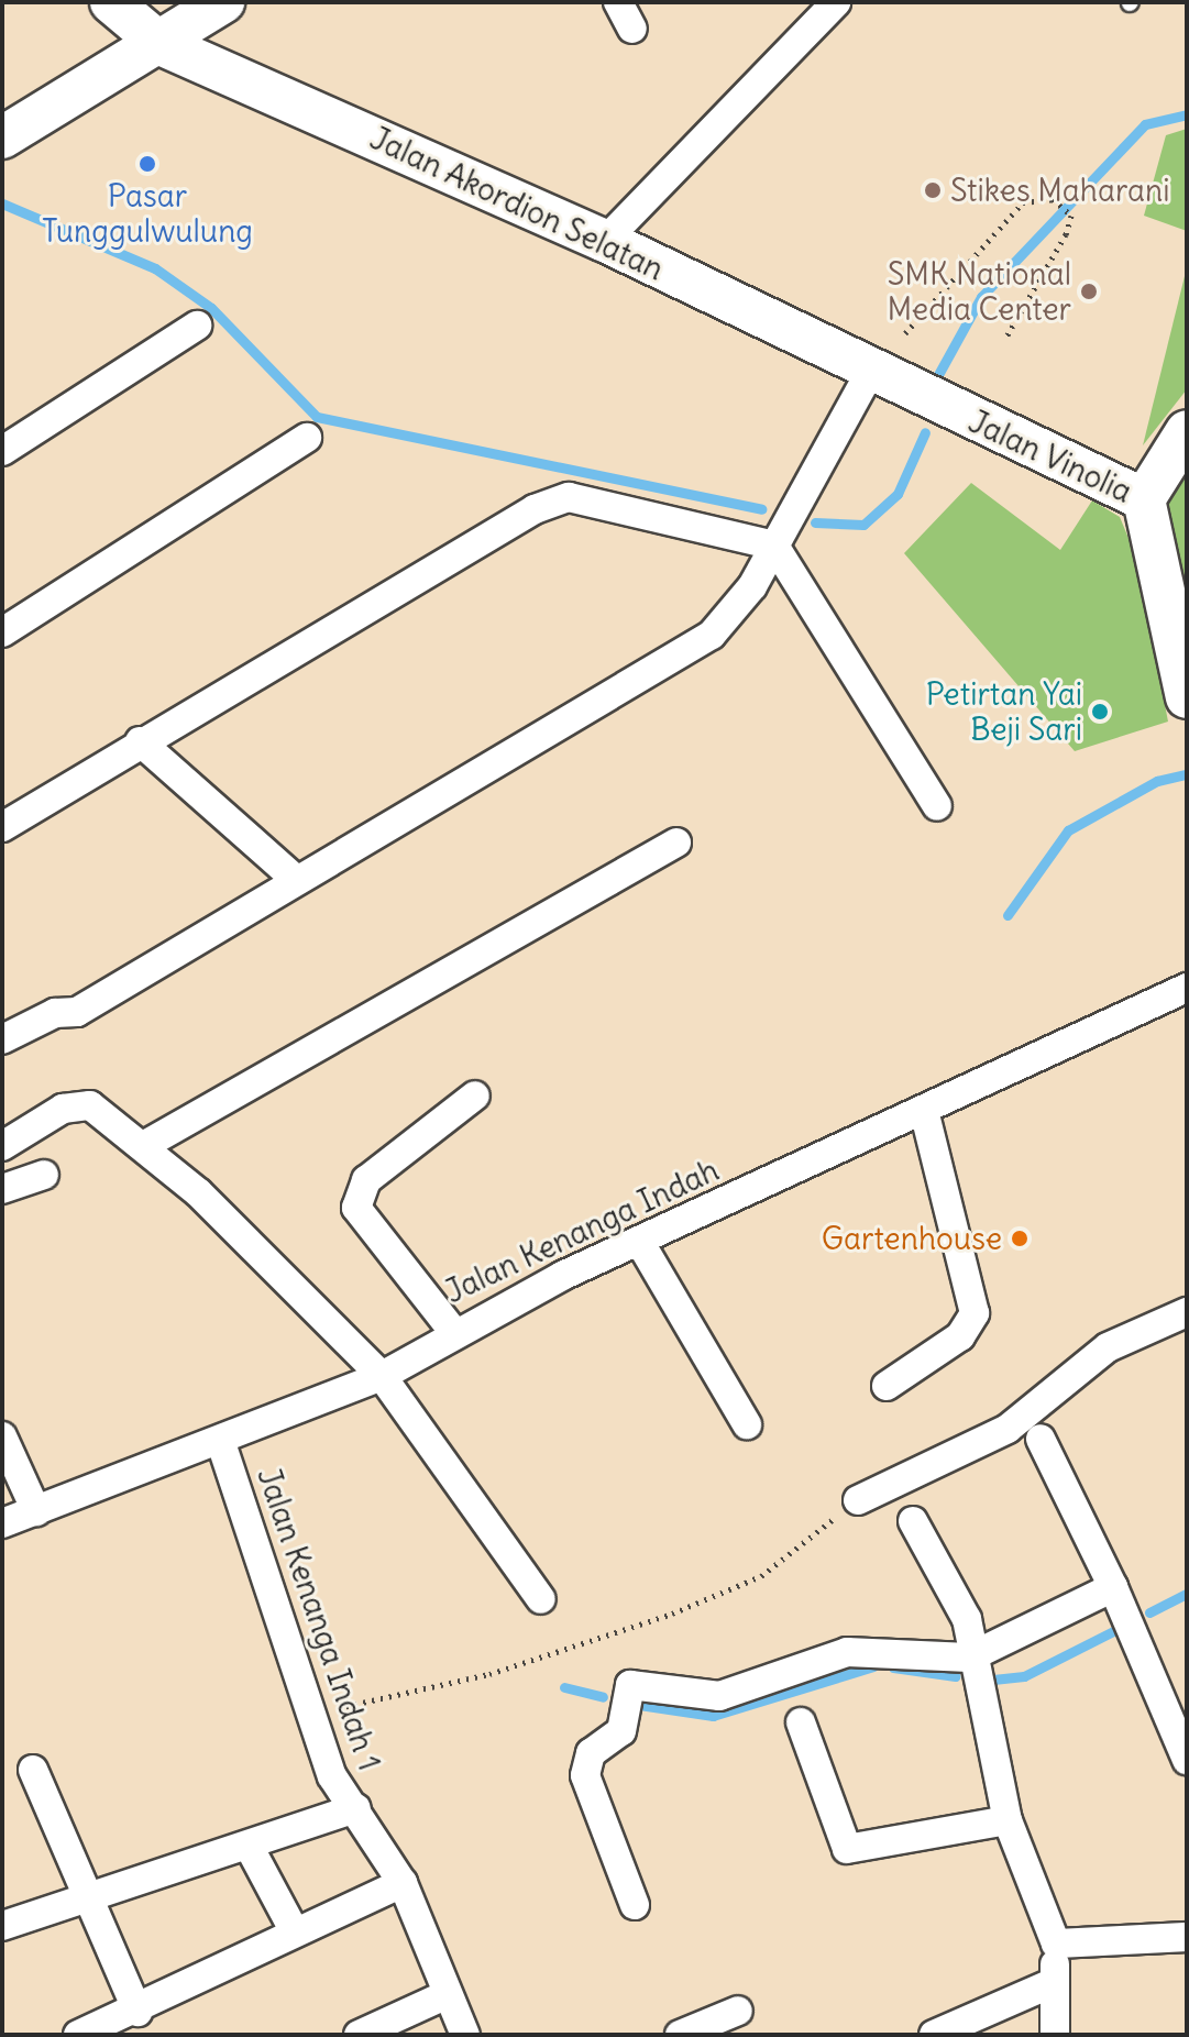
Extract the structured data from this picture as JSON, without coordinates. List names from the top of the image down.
{
  "streets": {
    "street": [
      "Jalan Akordion Selatan",
      "Jalan Vinolia",
      "Jalan Kenanga Indah",
      "Jalan Kenanga Indah 1"
    ]
  },
  "crossings": [
    ["Jalan Akordion Selatan", "Jalan Vinolia"],
    ["Jalan Kenanga Indah", "Jalan Kenanga Indah 1"]
  ],
  "places": [
    "Pasar Tunggulwulung",
    "Stikes Maharani",
    "SMK National Media Center",
    "Petirtan Yai Beji Sari",
    "Gartenhouse"
  ]
}
